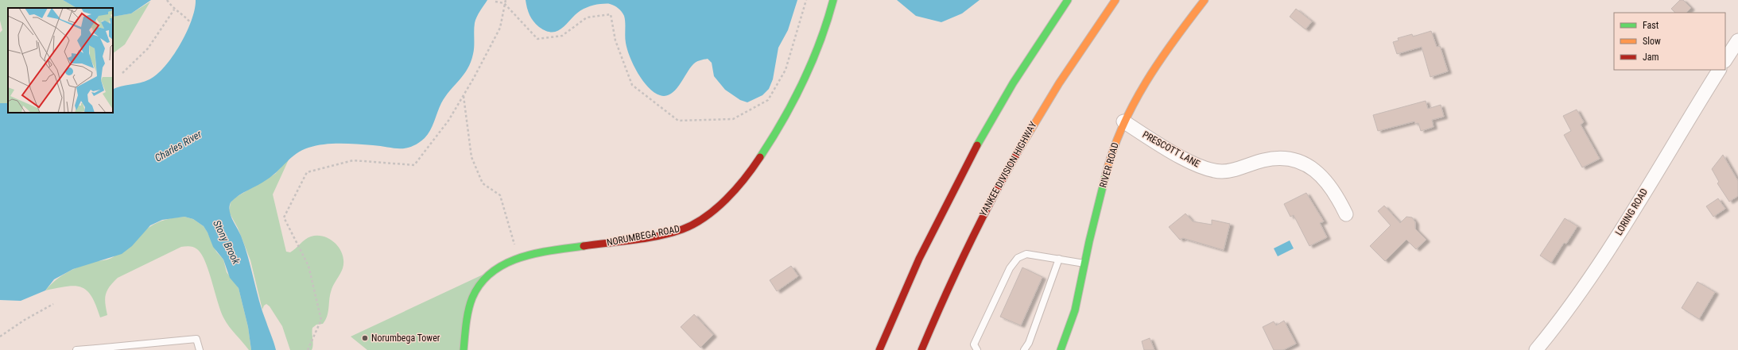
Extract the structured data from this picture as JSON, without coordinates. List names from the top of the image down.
{
  "streets": {
    "main road": ["RIVER ROAD", "YANKEE DIVISION HIGHWAY", "NORUMBEGA ROAD"],
    "street": ["PRESCOTT LANE", "LORING ROAD"]
  },
  "crossings": [
    ["PRESCOTT LANE", "RIVER ROAD"]
  ],
  "water": ["Charles River", "Stony Brook"],
  "places": ["Norumbega Tower"],
  "legend": ["Fast", "Slow", "Jam"]
}
